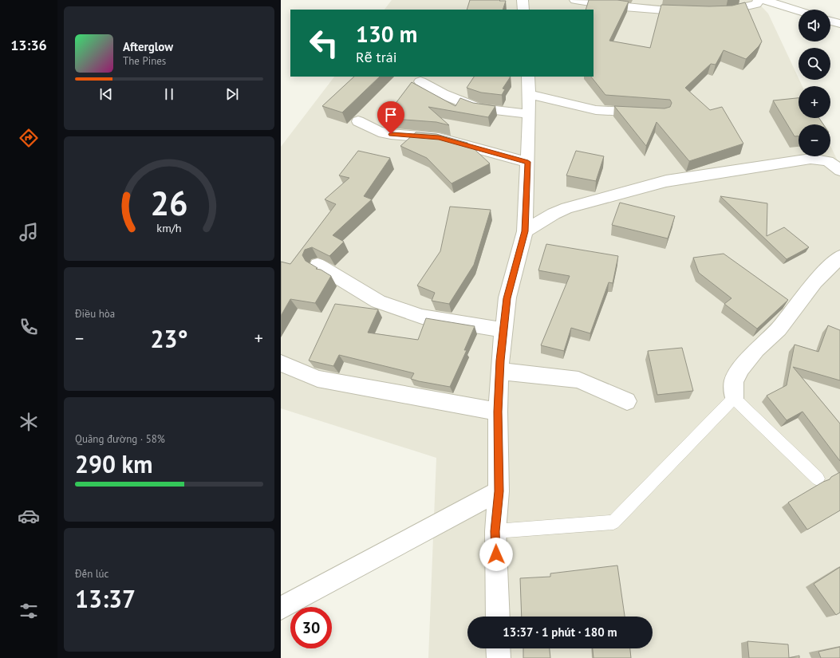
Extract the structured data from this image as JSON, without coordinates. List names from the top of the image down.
{
  "page": {
    "tabs": "13:36",
    "map_buttons": ["+", "−"],
    "turn": ["130 m", "Rẽ trái"],
    "song": ["Afterglow", "The Pines"],
    "tile": [
      "Điều hòa",
      ["Quãng đường · 58%", "290 km"],
      ["Đến lúc", "13:37"]
    ],
    "heat": ["−", "23°", "+"],
    "limit": "30",
    "trip": "13:37 · 1 phút · 180 m",
    "gauge": ["26", "km/h"]
  }
}
